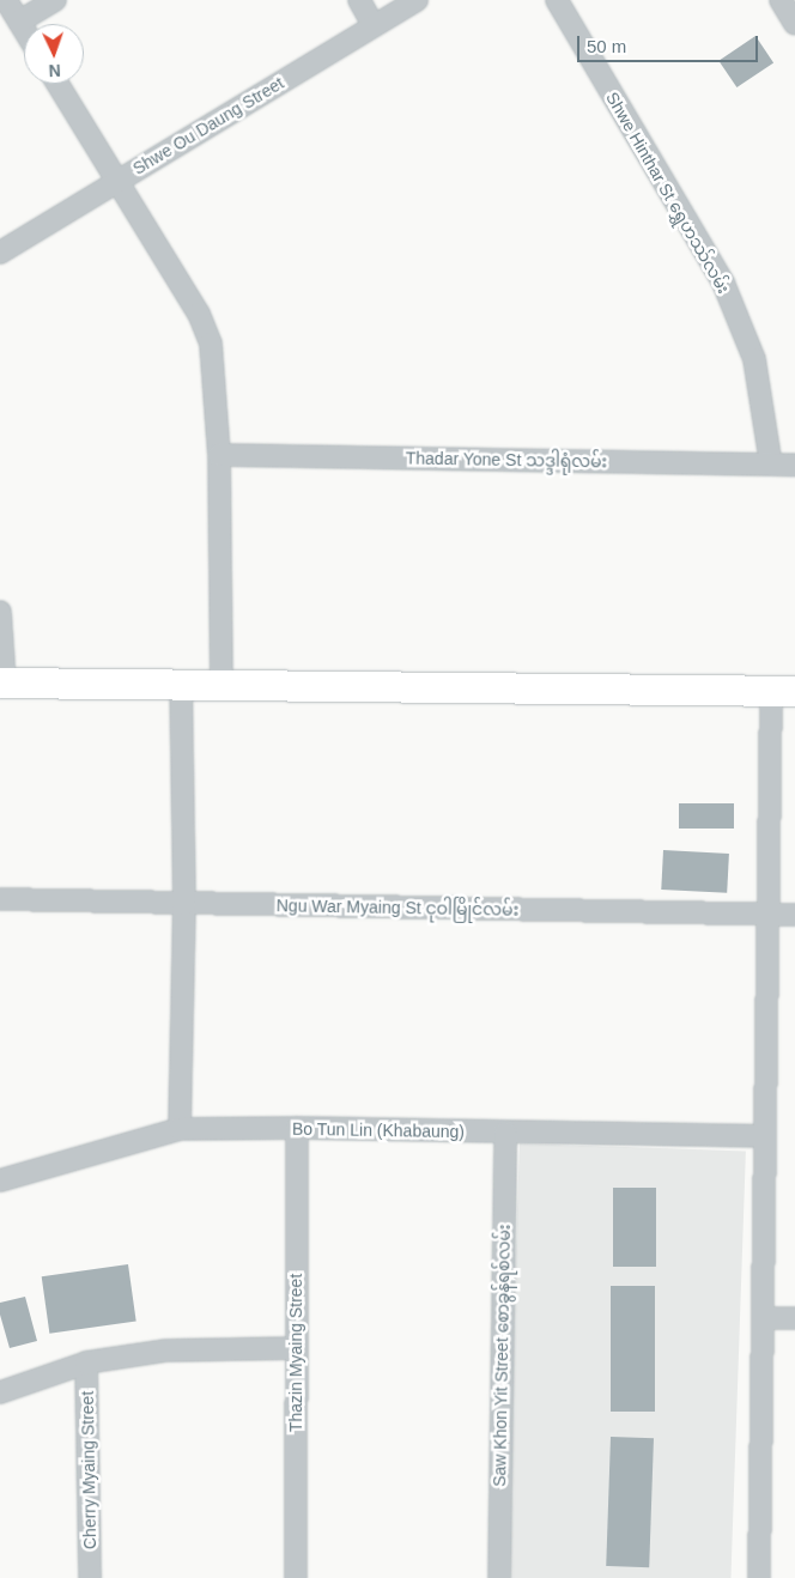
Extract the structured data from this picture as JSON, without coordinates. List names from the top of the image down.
{
  "streets": {
    "street": [
      "Shwe Ou Daung Street",
      "Shwe Hinthar St ရွှေဟဿ်လမ်း",
      "Thadar Yone St သဒ္ဒါရုံလမ်း",
      "Ngu War Myaing St ငုဝါမြိုင်လမ်း",
      "Bo Tun Lin (Khabaung)",
      "Thazin Myaing Street",
      "Saw Khon Yit Street စောခွန်ရစ်လမ်း",
      "Cherry Myaing Street"
    ]
  },
  "crossings": [
    ["Shwe Hinthar St ရွှေဟဿ်လမ်း", "Thadar Yone St သဒ္ဒါရုံလမ်း"],
    ["Bo Tun Lin (Khabaung)", "Thazin Myaing Street"],
    ["Bo Tun Lin (Khabaung)", "Saw Khon Yit Street စောခွန်ရစ်လမ်း"]
  ],
  "scale_bar": "50 m",
  "north": "bottom"
}
